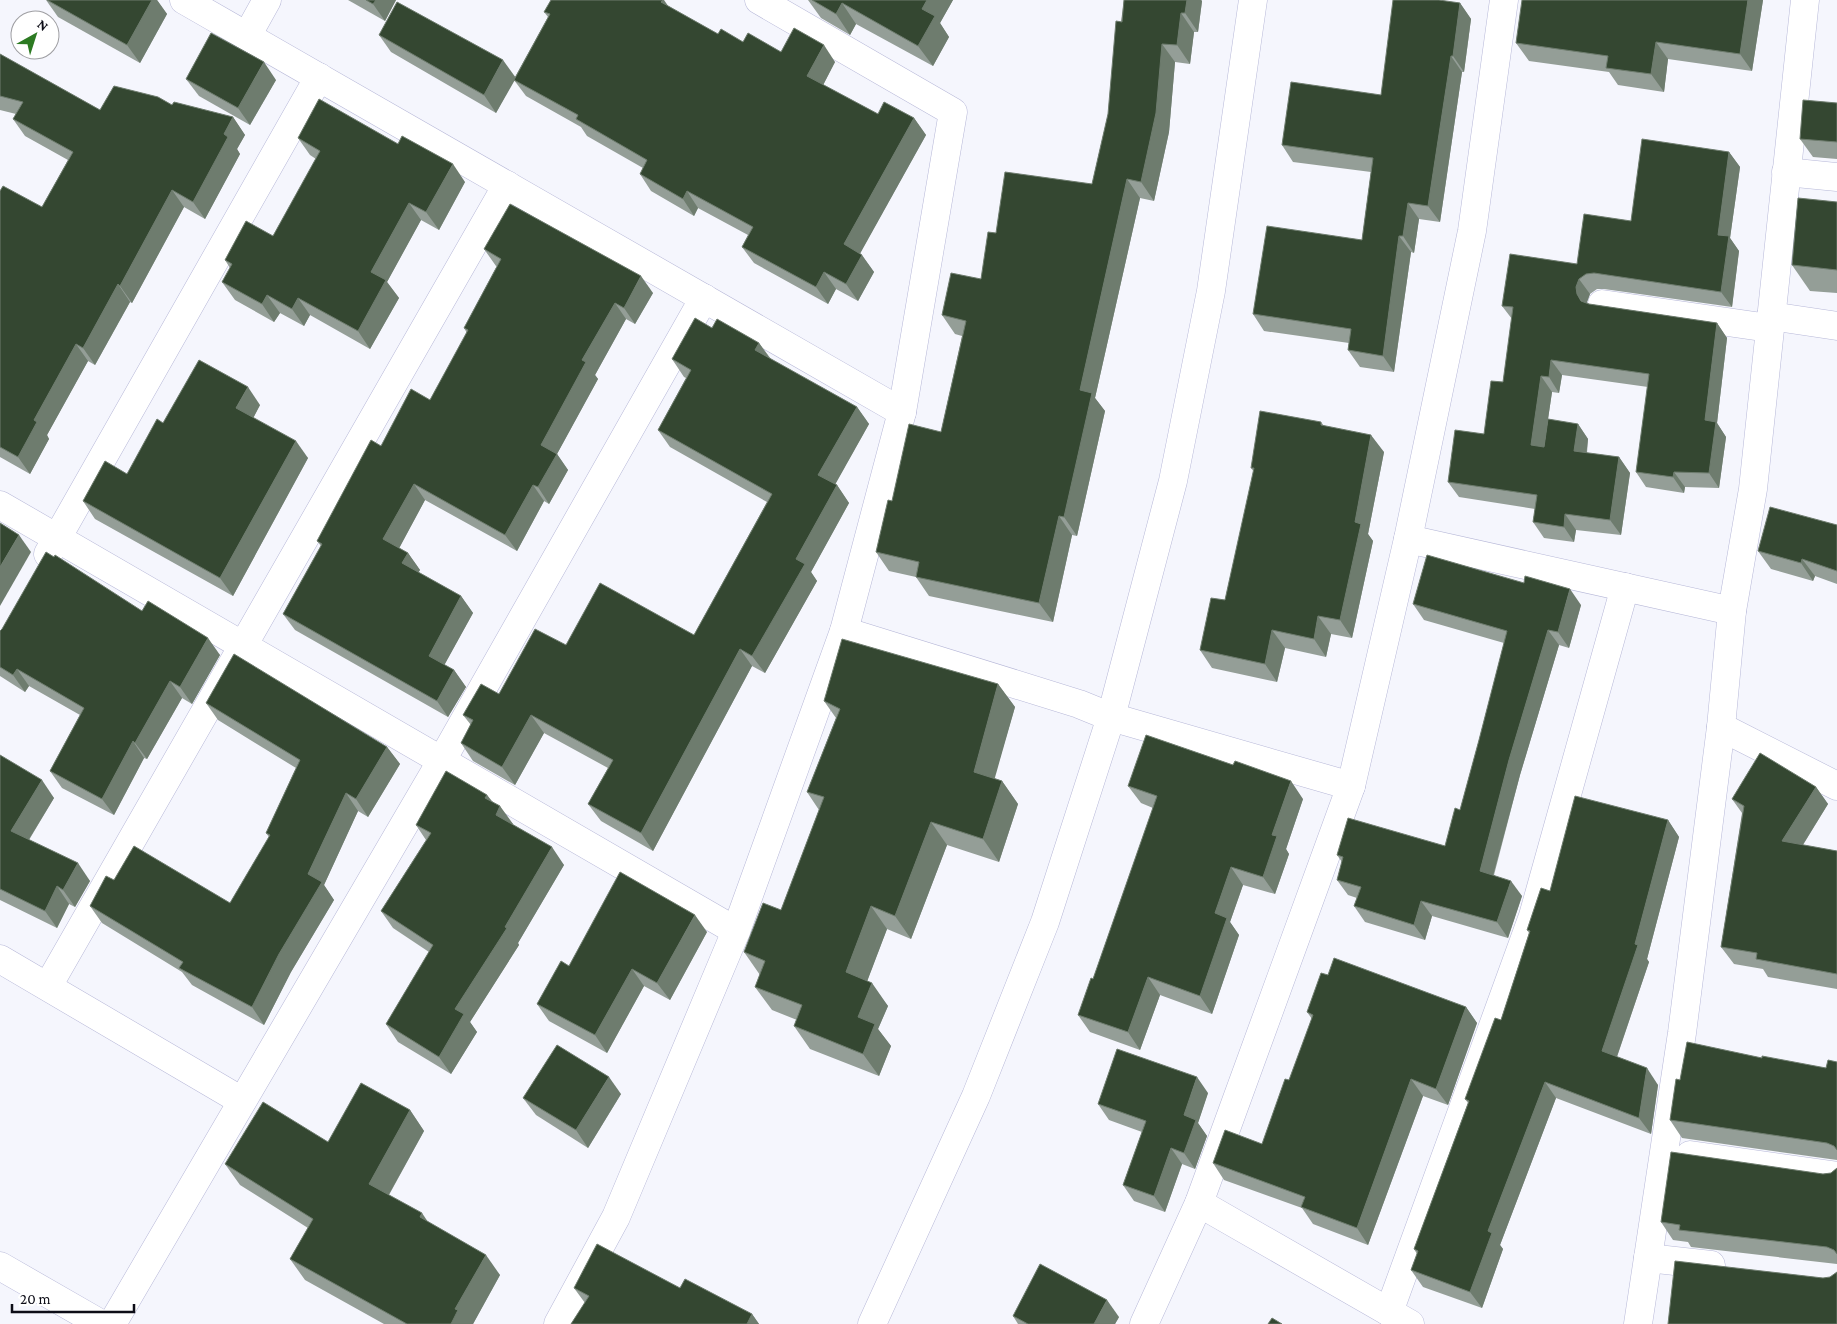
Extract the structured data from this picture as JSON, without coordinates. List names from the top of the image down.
{
  "scale_bar": "20 m",
  "north": "top right"
}
